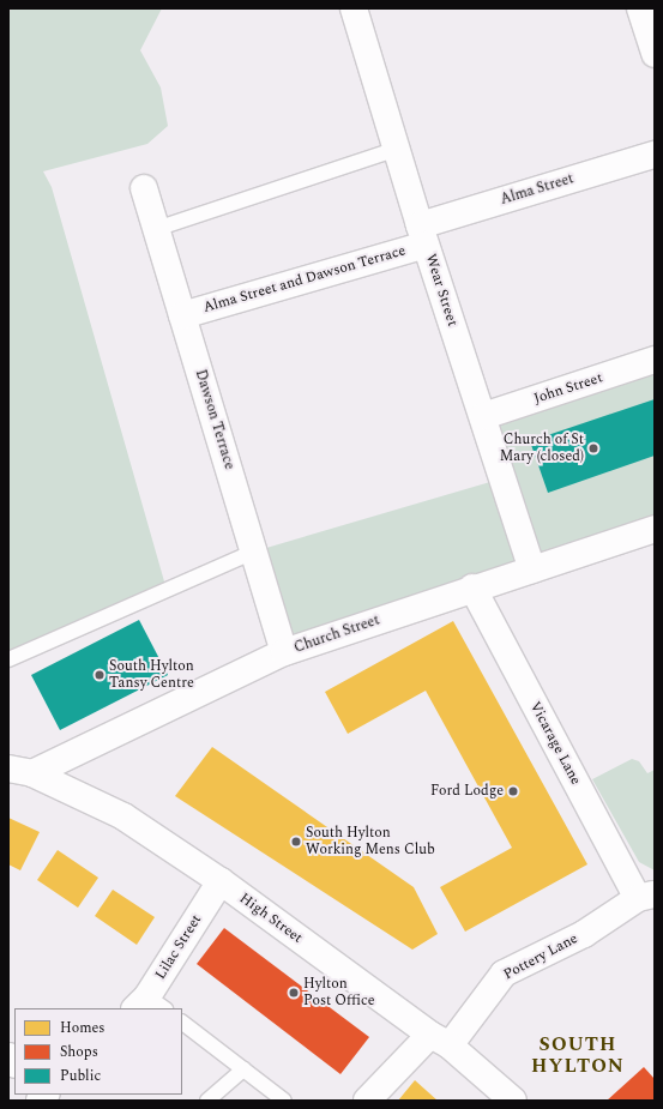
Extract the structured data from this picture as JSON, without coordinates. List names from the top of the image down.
{
  "streets": {
    "street": [
      "Alma Street",
      "Alma Street and Dawson Terrace",
      "Wear Street",
      "John Street",
      "Dawson Terrace",
      "Church Street",
      "Vicarage Lane",
      "High Street",
      "Lilac Street",
      "Pottery Lane"
    ]
  },
  "crossings": [
    ["Alma Street", "Alma Street and Dawson Terrace"],
    ["Alma Street", "Wear Street"],
    ["Alma Street and Dawson Terrace", "Wear Street"],
    ["Alma Street and Dawson Terrace", "Dawson Terrace"],
    ["Wear Street", "John Street"],
    ["Wear Street", "Church Street"],
    ["Dawson Terrace", "Church Street"],
    ["Church Street", "Vicarage Lane"],
    ["Church Street", "High Street"],
    ["Vicarage Lane", "Pottery Lane"],
    ["High Street", "Lilac Street"],
    ["High Street", "Pottery Lane"]
  ],
  "districts": ["SOUTH HYLTON"],
  "places": [
    "Church of St Mary (closed)",
    "South Hylton Tansy Centre",
    "Ford Lodge",
    "South Hylton Working Mens Club",
    "Hylton Post Office"
  ],
  "legend": ["Homes", "Shops", "Public"]
}
